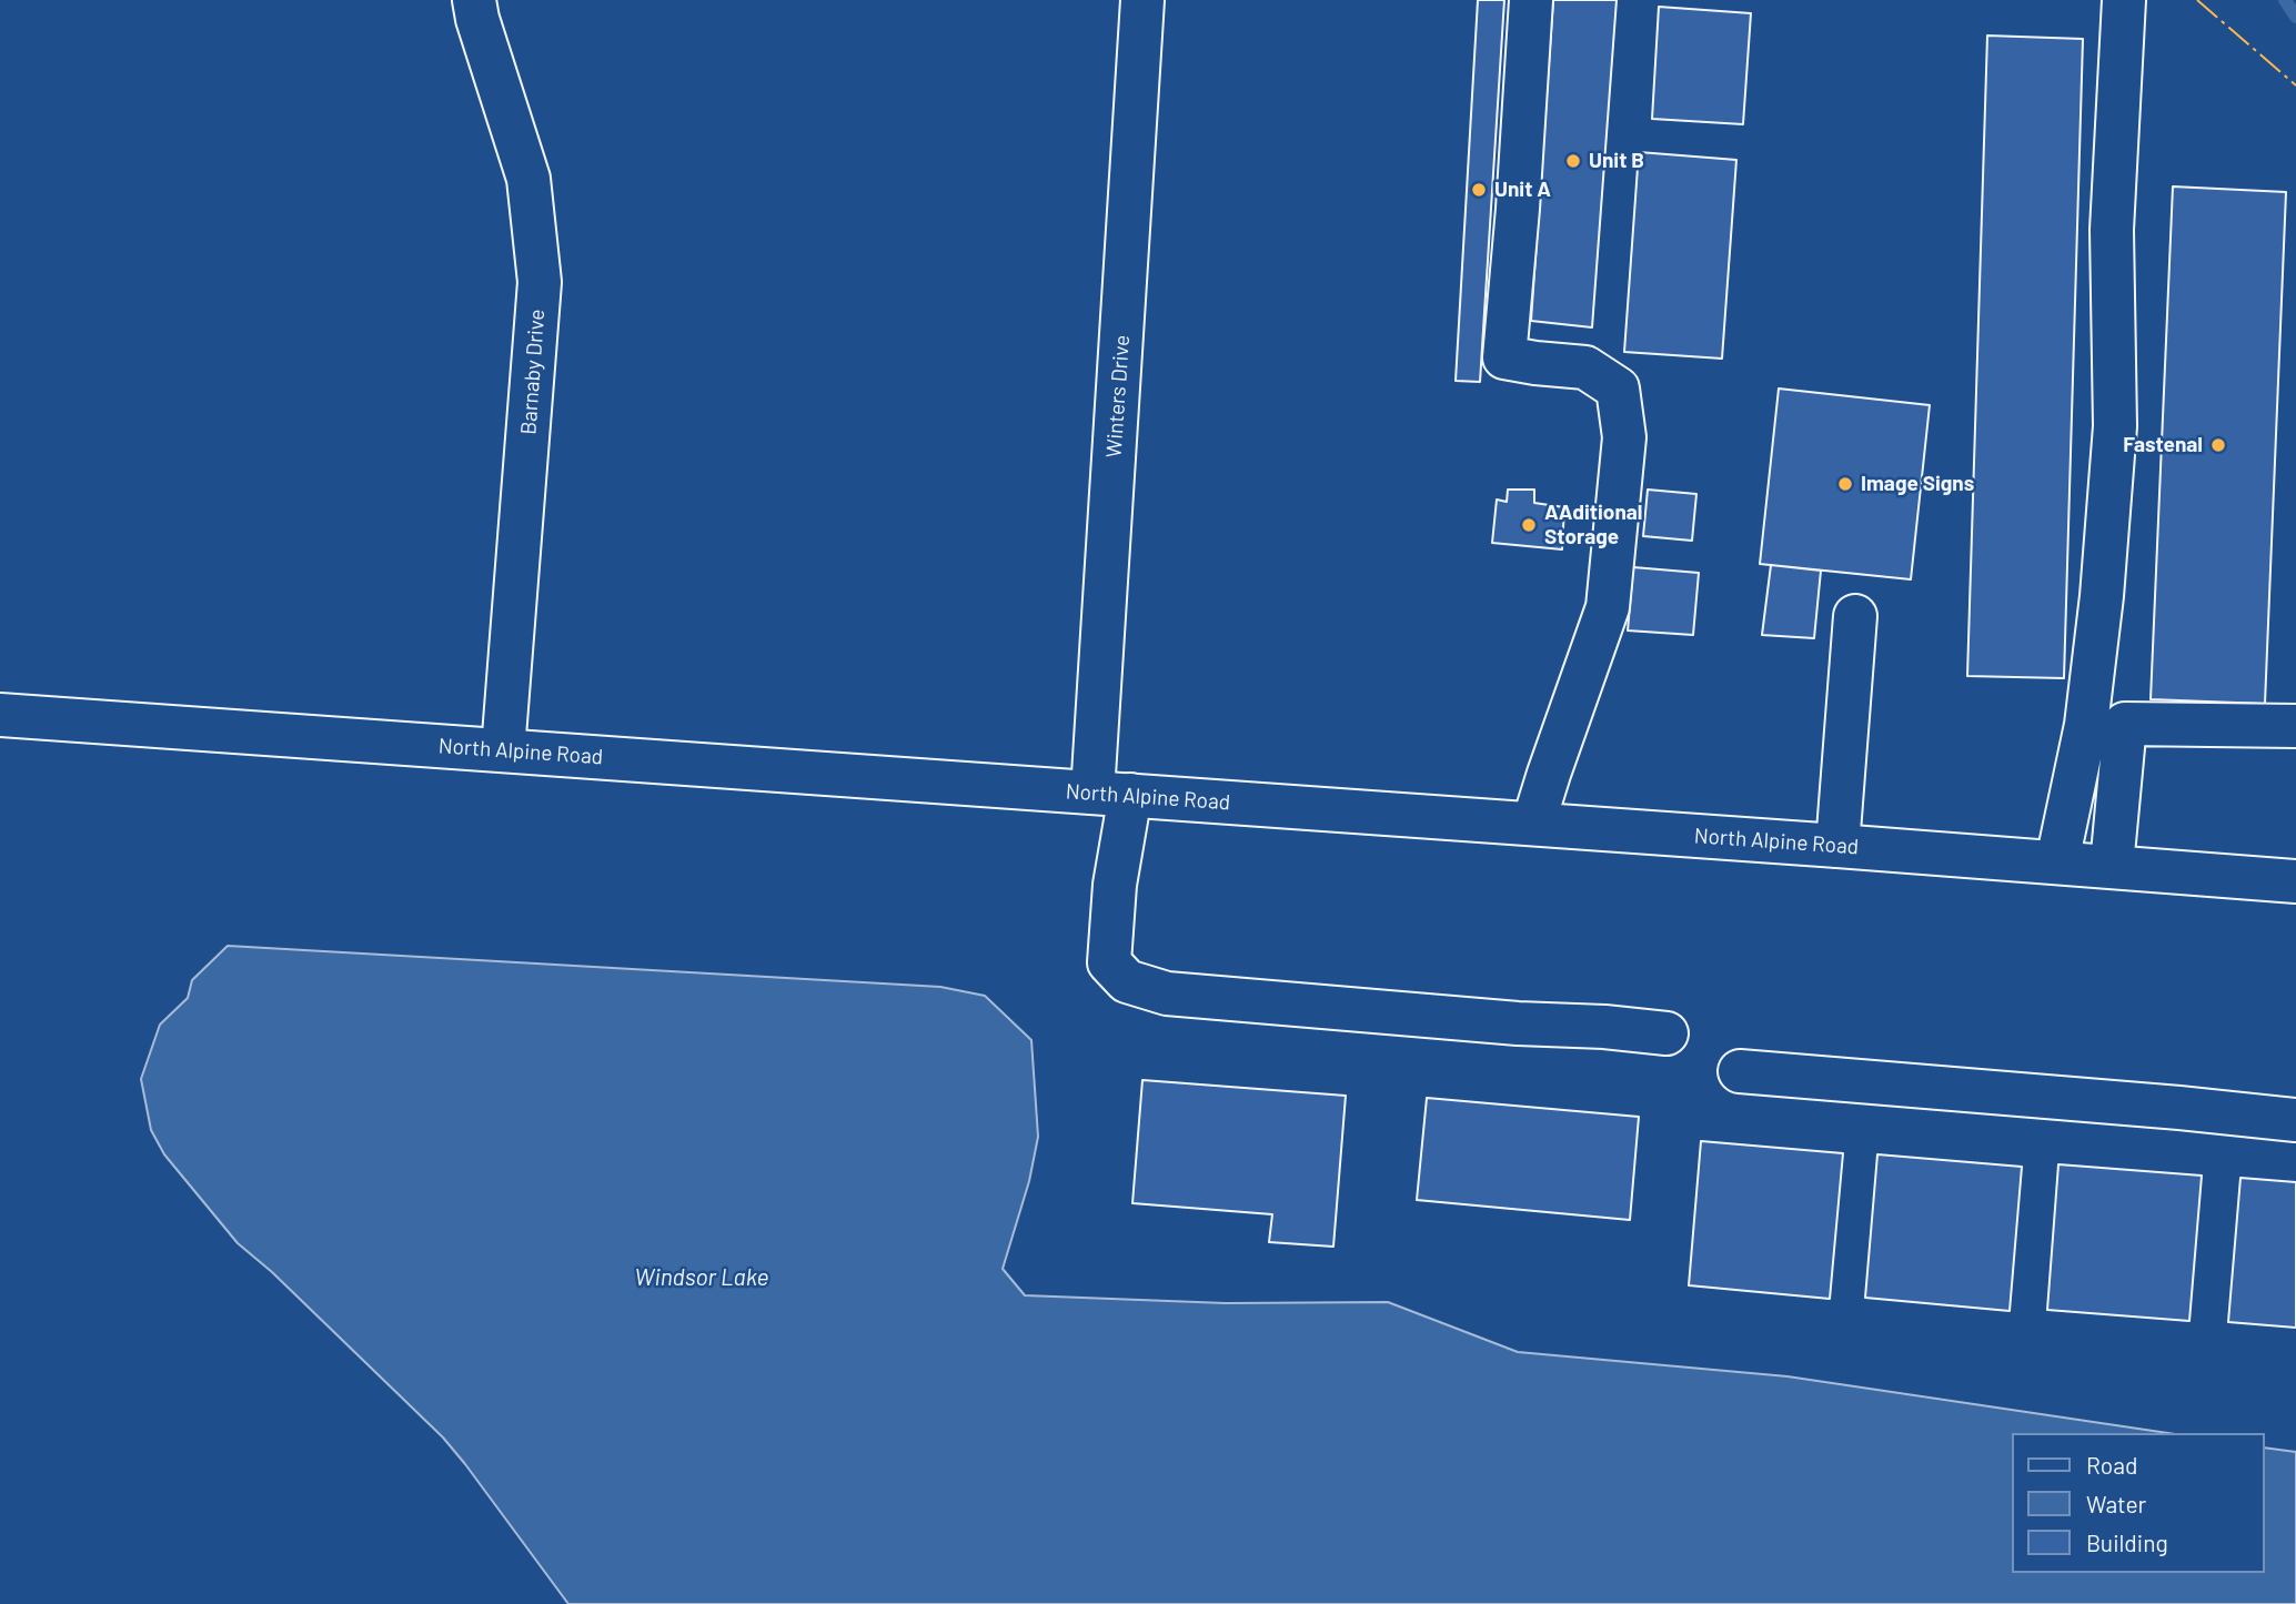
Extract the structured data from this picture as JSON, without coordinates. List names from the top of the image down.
{
  "streets": {
    "main road": ["Barnaby Drive", "Winters Drive", "North Alpine Road"]
  },
  "crossings": [
    ["Barnaby Drive", "North Alpine Road"],
    ["Winters Drive", "North Alpine Road"]
  ],
  "water": ["Windsor Lake"],
  "places": [
    "Unit B",
    "Unit A",
    "Fastenal",
    "Image Signs",
    "AAditional Storage"
  ],
  "legend": ["Road", "Water", "Building"]
}
